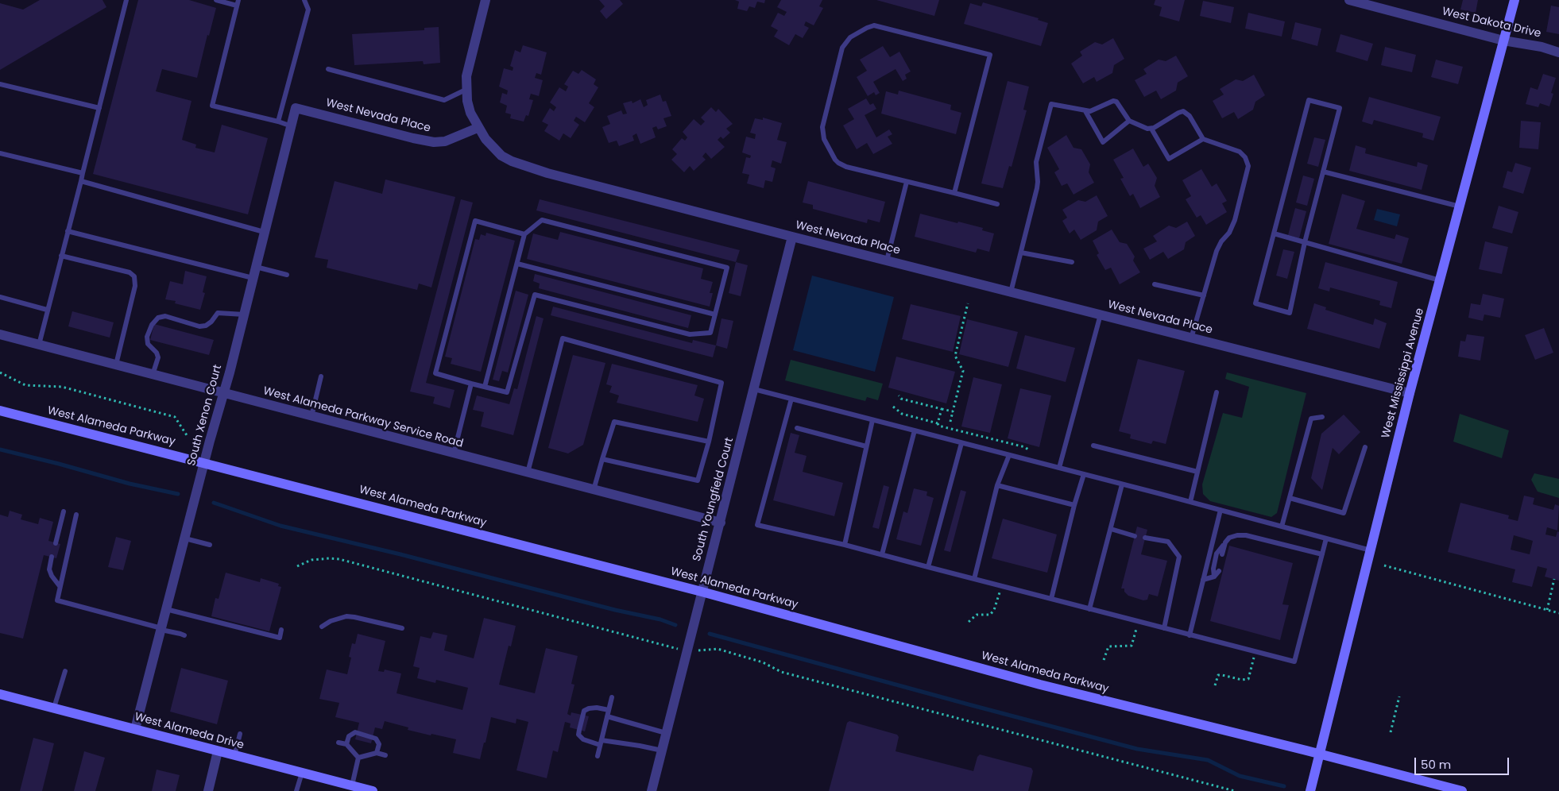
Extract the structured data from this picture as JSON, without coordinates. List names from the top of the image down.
{
  "streets": {
    "main road": ["West Mississippi Avenue", "West Alameda Parkway", "West Alameda Drive"],
    "street": [
      "West Dakota Drive",
      "West Nevada Place",
      "South Xenon Court",
      "West Alameda Parkway Service Road",
      "South Youngfield Court"
    ]
  },
  "crossings": [
    ["West Dakota Drive", "West Mississippi Avenue"],
    ["West Nevada Place", "West Mississippi Avenue"],
    ["West Nevada Place", "South Xenon Court"],
    ["West Nevada Place", "South Youngfield Court"],
    ["West Mississippi Avenue", "West Alameda Parkway"],
    ["South Xenon Court", "West Alameda Parkway Service Road"],
    ["South Xenon Court", "West Alameda Parkway"],
    ["South Xenon Court", "West Alameda Drive"],
    ["West Alameda Parkway Service Road", "South Youngfield Court"],
    ["West Alameda Parkway", "South Youngfield Court"]
  ],
  "scale_bar": "50 m"
}
